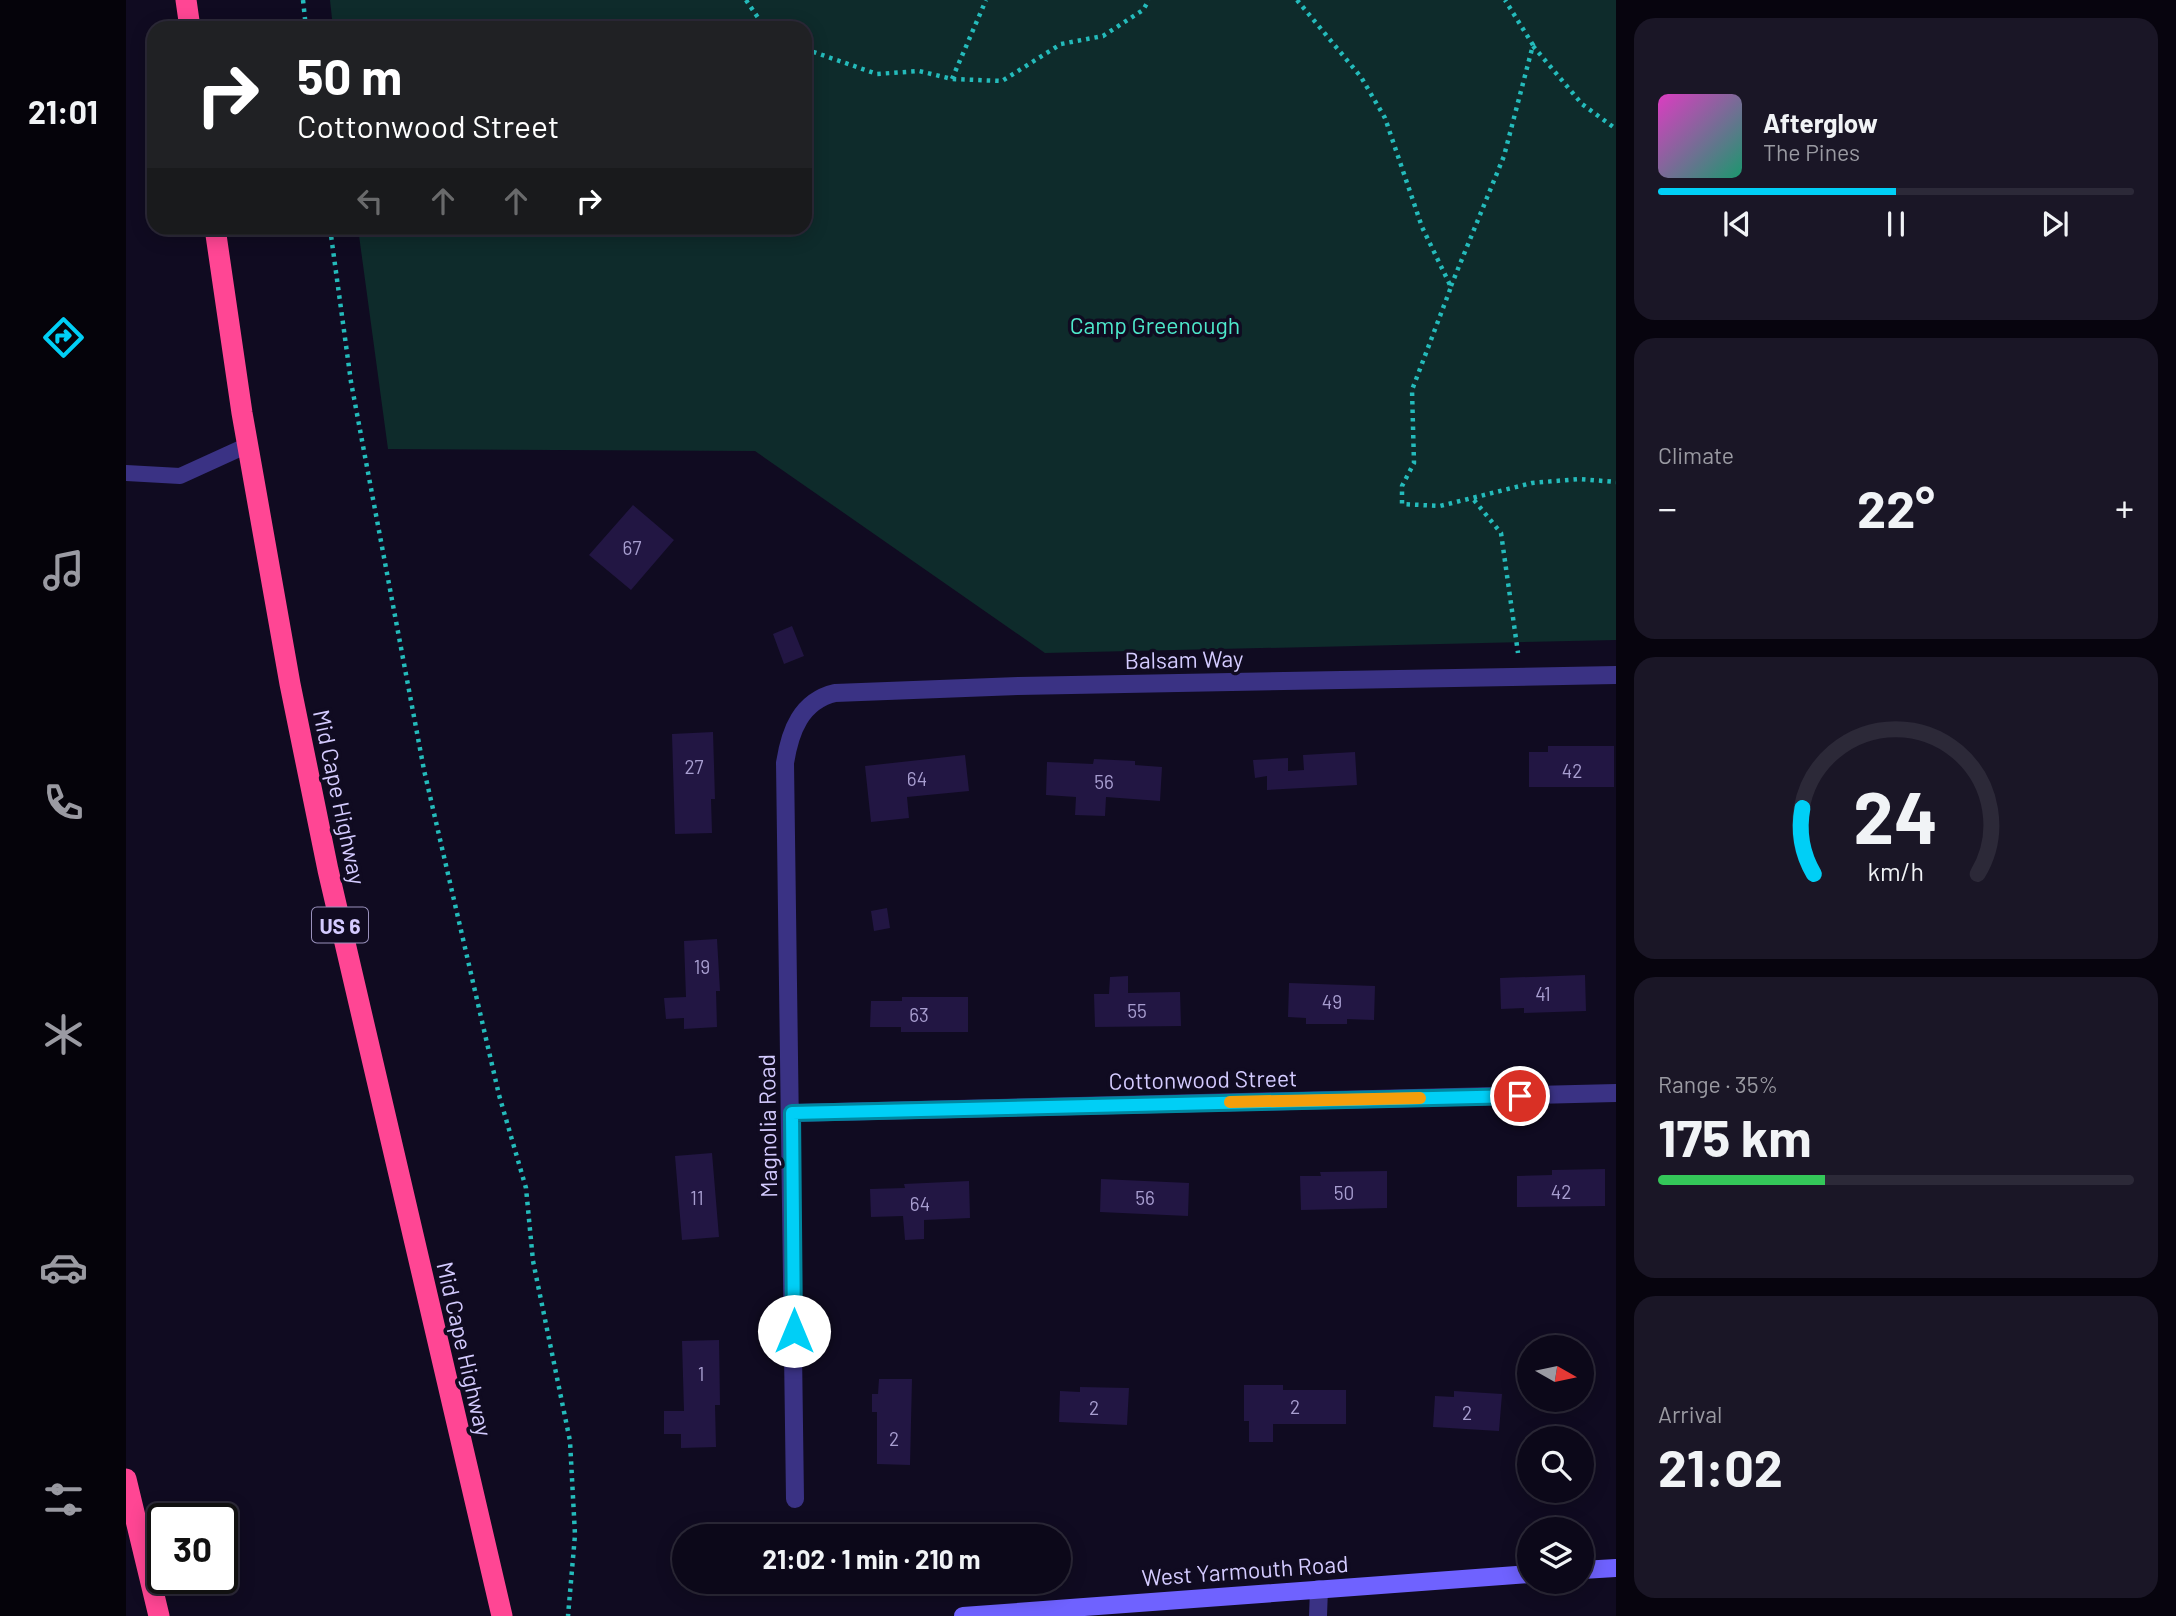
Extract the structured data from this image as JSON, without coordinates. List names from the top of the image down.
{
  "streets": {
    "highway": ["Mid Cape Highway", "US 6"],
    "main road": ["West Yarmouth Road"],
    "street": ["Balsam Way", "Cottonwood Street", "Magnolia Road"]
  },
  "crossings": [
    ["Balsam Way", "Magnolia Road"],
    ["Cottonwood Street", "Magnolia Road"]
  ],
  "parks": ["Camp Greenough"],
  "house_numbers": [
    "67",
    "27",
    "42",
    "64",
    "56",
    "19",
    "41",
    "49",
    "55",
    "63",
    "42",
    "50",
    "11",
    "56",
    "64",
    "1",
    "2",
    "2",
    "2",
    "2"
  ],
  "north": "right",
  "page": {
    "tabs": "21:01",
    "turn": ["50 m", "Cottonwood Street"],
    "song": ["Afterglow", "The Pines"],
    "tile": [
      "Climate",
      ["Range · 35%", "175 km"],
      ["Arrival", "21:02"]
    ],
    "heat": ["−", "22°", "+"],
    "limit": "30",
    "trip": "21:02 · 1 min · 210 m",
    "gauge": ["24", "km/h"]
  }
}
